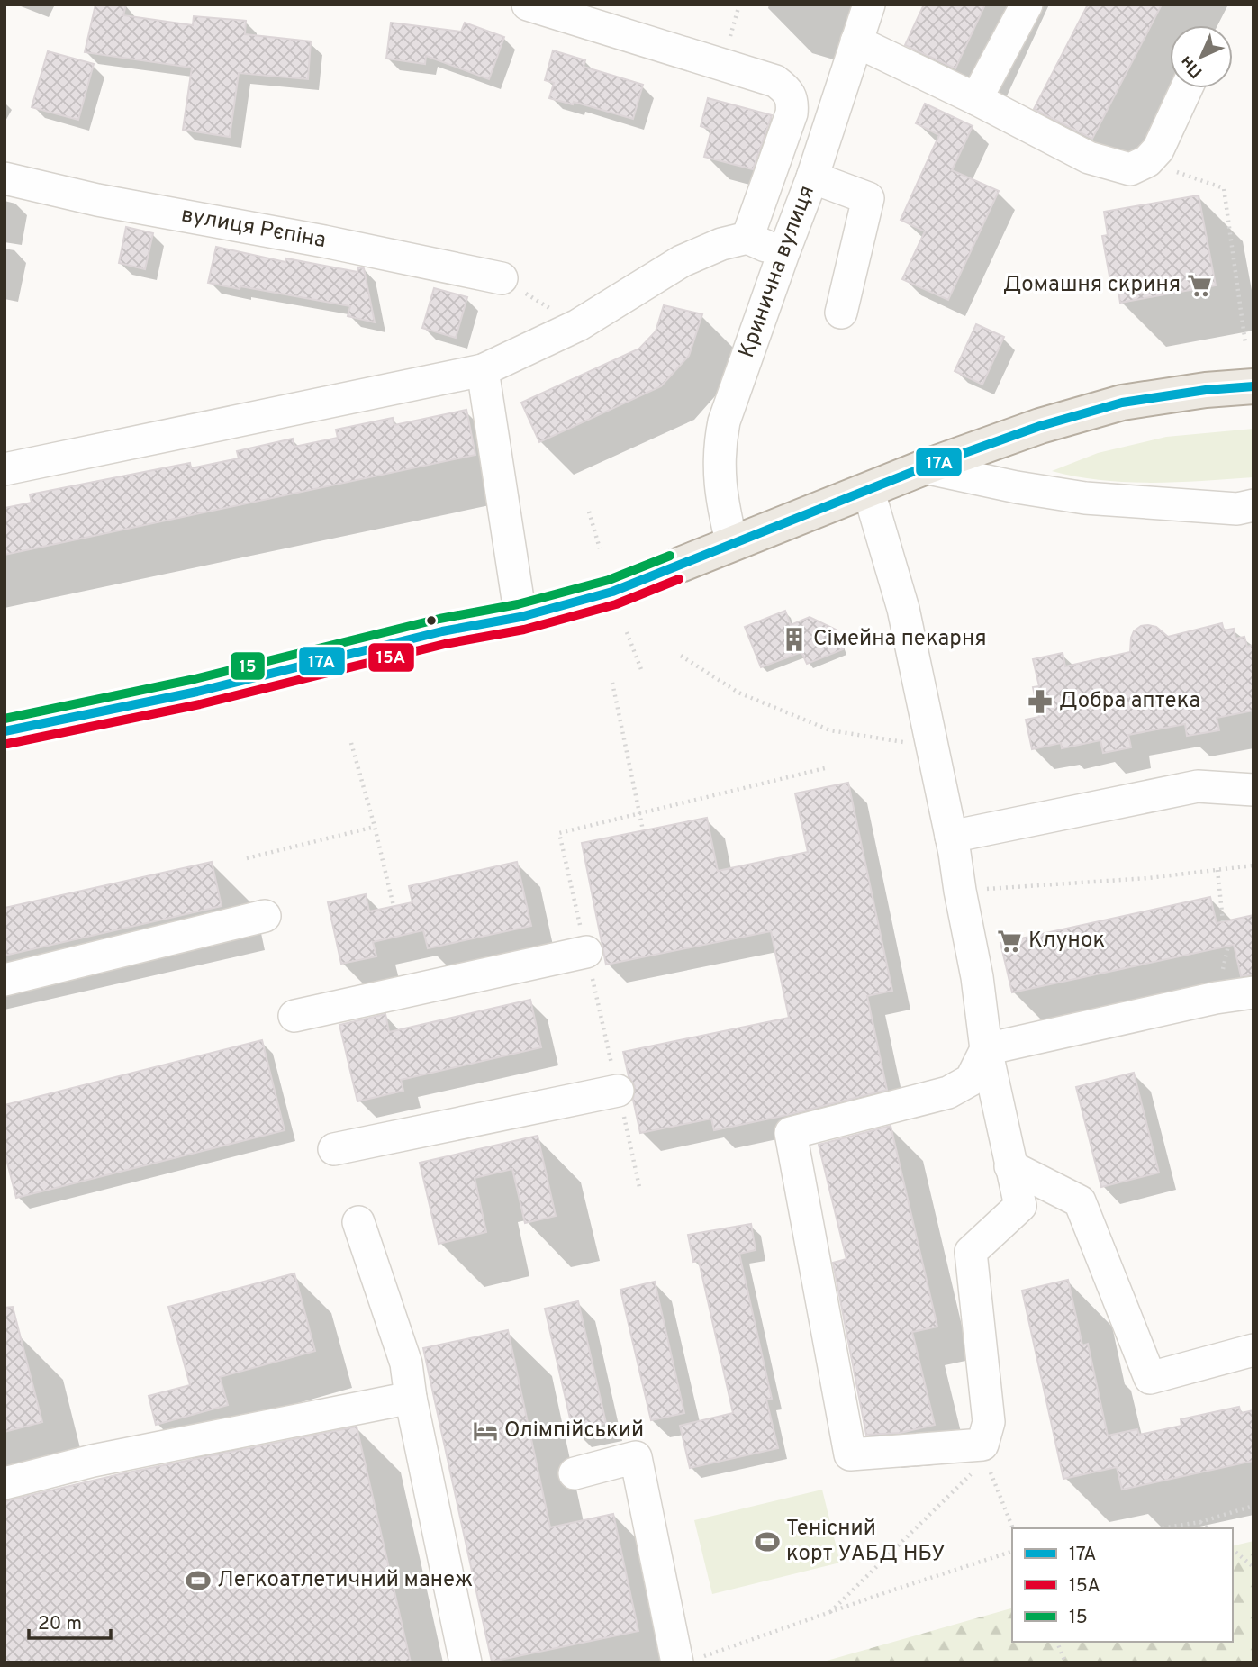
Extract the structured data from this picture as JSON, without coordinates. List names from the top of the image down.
{
  "streets": {
    "street": ["вулиця Рєпіна", "Кринична вулиця"]
  },
  "places": {
    "supermarket": ["Домашня скриня", "Клунок"],
    "building": ["Сімейна пекарня"],
    "pharmacy": ["Добра аптека"],
    "hotel": ["Олімпійський"],
    "sports": ["Тенісний корт УАБД НБУ", "Легкоатлетичний манеж"]
  },
  "lines": ["transit line 17А", "transit line 15", "transit line 15А"],
  "legend": ["17А", "15А", "15"],
  "scale_bar": "20 m",
  "north": "bottom left"
}
